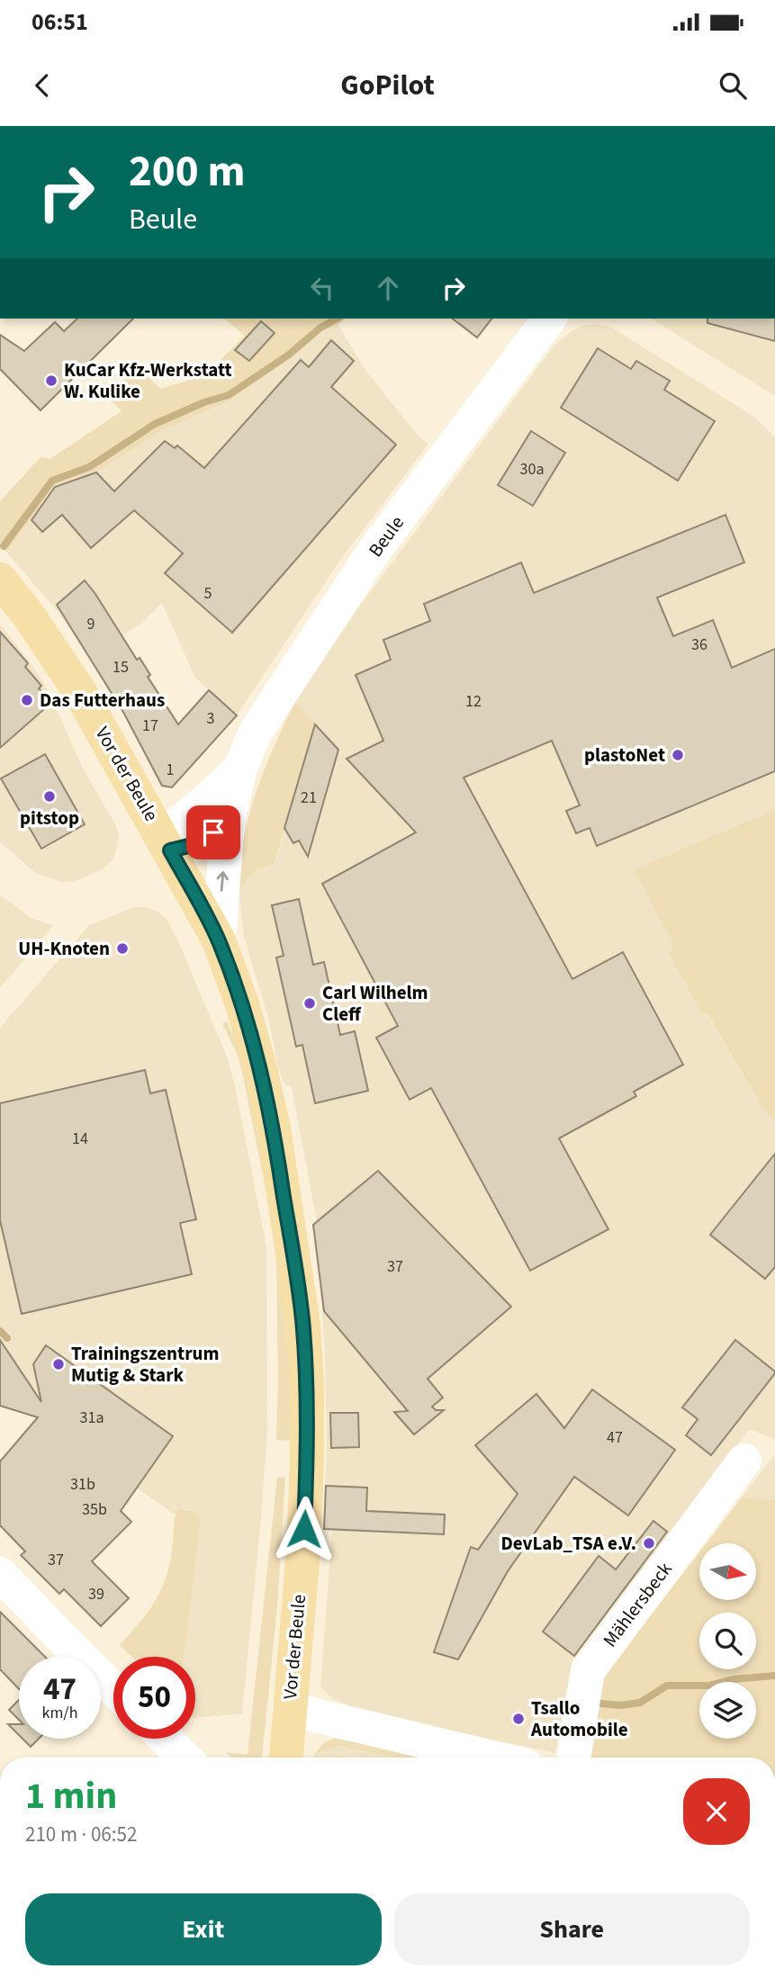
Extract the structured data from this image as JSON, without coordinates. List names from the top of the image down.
{
  "streets": {
    "main road": ["Vor der Beule"],
    "street": ["Beule", "Mählersbeck"]
  },
  "crossings": [
    ["Beule", "Vor der Beule"]
  ],
  "places": [
    "KuCar Kfz-Werkstatt W. Kulike",
    "Das Futterhaus",
    "plastoNet",
    "pitstop",
    "UH-Knoten",
    "Carl Wilhelm Cleff",
    "Trainingszentrum Mutig & Stark",
    "DevLab_TSA e.V.",
    "Tsallo Automobile"
  ],
  "house_numbers": [
    "30a",
    "5",
    "9",
    "36",
    "15",
    "12",
    "3",
    "17",
    "1",
    "21",
    "14",
    "37",
    "31a",
    "47",
    "31b",
    "35b",
    "37",
    "39"
  ],
  "north": "right",
  "page": {
    "status": "06:51",
    "header": "GoPilot",
    "turn": ["200 m", "Beule"],
    "speed": "47 km/h",
    "limit": "50",
    "heading": ["1 min", "210 m · 06:52"],
    "buttons": ["Exit", "Share"]
  }
}
